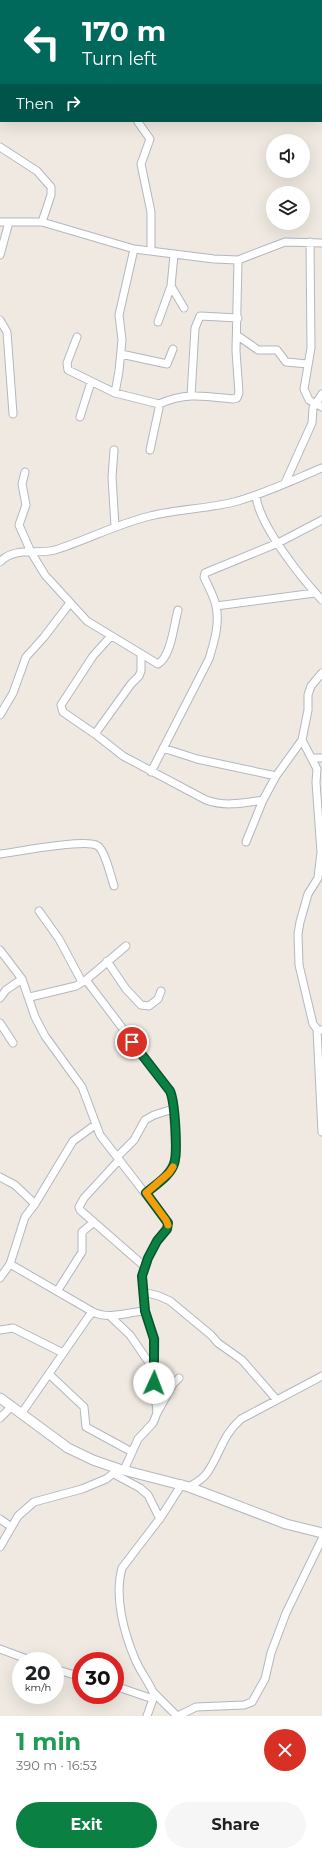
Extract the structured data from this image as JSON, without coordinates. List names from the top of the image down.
{
  "page": {
    "turn": ["170 m", "Turn left"],
    "then": "Then",
    "speed": "20 km/h",
    "limit": "30",
    "heading": ["1 min", "390 m · 16:53"],
    "buttons": ["Exit", "Share"]
  }
}
